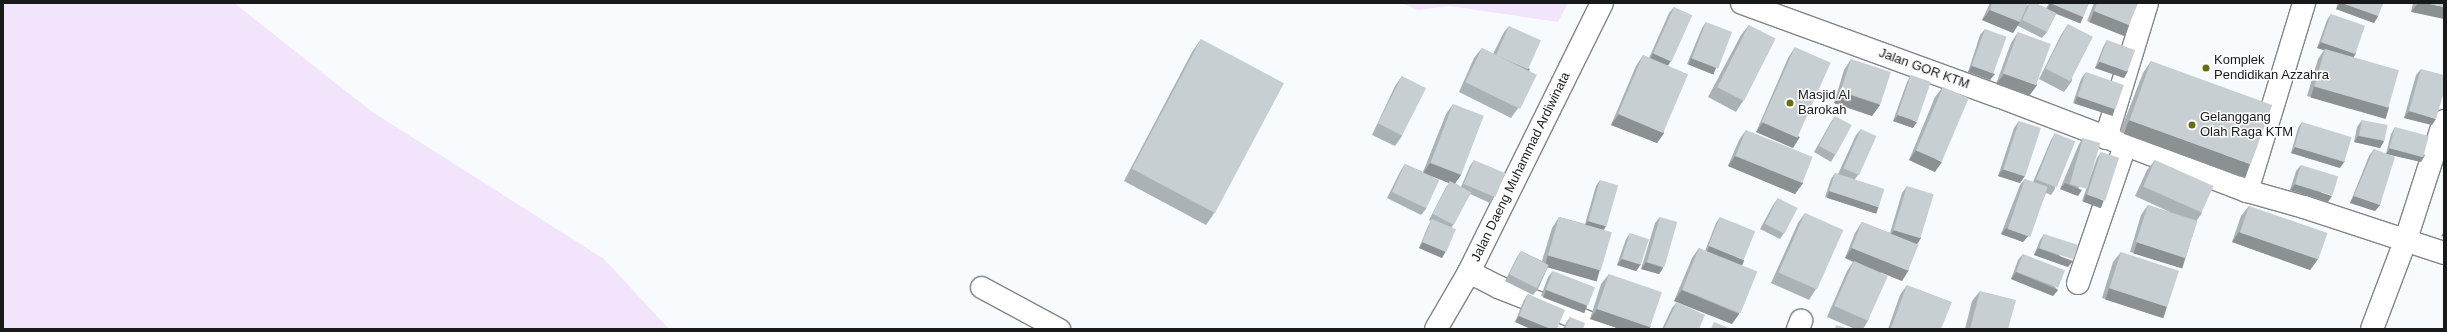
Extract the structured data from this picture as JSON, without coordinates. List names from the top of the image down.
{
  "streets": {
    "street": ["Jalan GOR KTM", "Jalan Daeng Muhammad Ardiwinata"]
  },
  "places": ["Komplek Pendidikan Azzahra", "Masjid Al Barokah", "Gelanggang Olah Raga KTM"]
}
